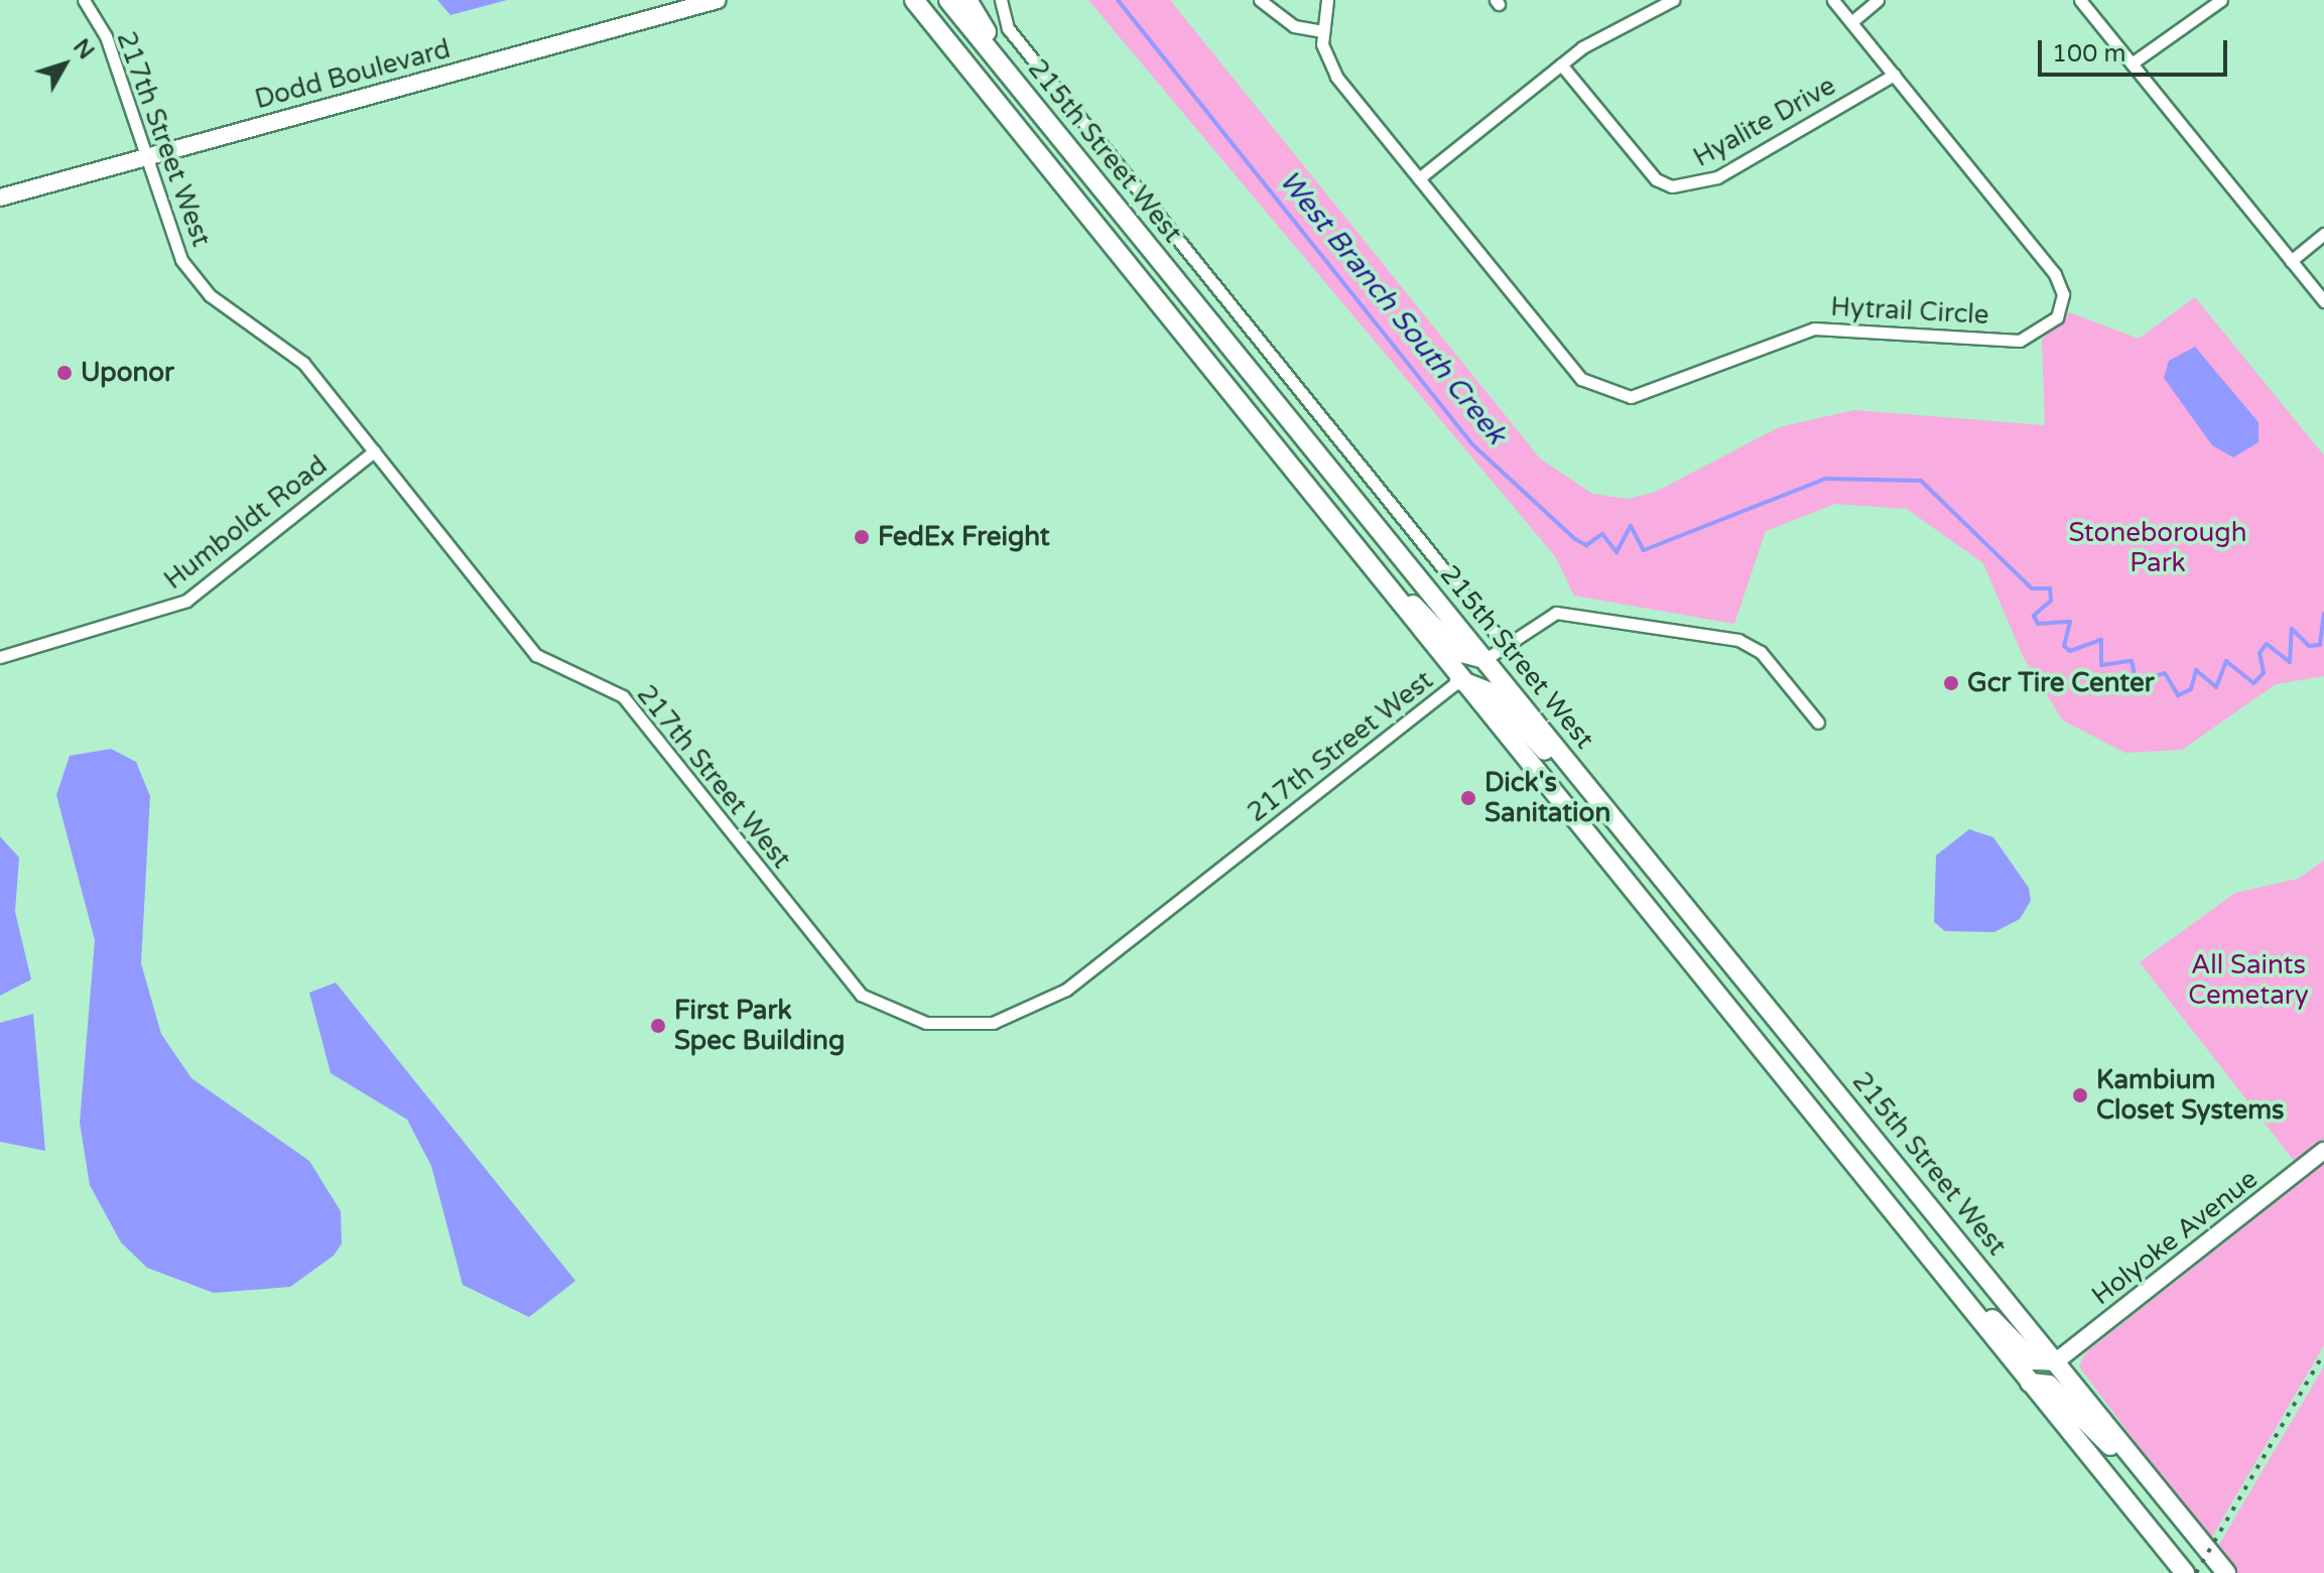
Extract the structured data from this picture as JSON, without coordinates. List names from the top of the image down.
{
  "streets": {
    "main road": ["Dodd Boulevard", "215th Street West", "Holyoke Avenue"],
    "street": [
      "Hyalite Drive",
      "217th Street West",
      "Hytrail Circle",
      "Humboldt Road"
    ]
  },
  "crossings": [
    ["Dodd Boulevard", "217th Street West"],
    ["Hyalite Drive", "Hytrail Circle"],
    ["217th Street West", "215th Street West"],
    ["217th Street West", "Humboldt Road"],
    ["215th Street West", "Holyoke Avenue"]
  ],
  "water": ["West Branch South Creek"],
  "parks": ["Stoneborough Park", "All Saints Cemetary"],
  "places": [
    "Uponor",
    "FedEx Freight",
    "Gcr Tire Center",
    "Dick's Sanitation",
    "First Park Spec Building",
    "Kambium Closet Systems"
  ],
  "scale_bar": "100 m",
  "north": "top right"
}
